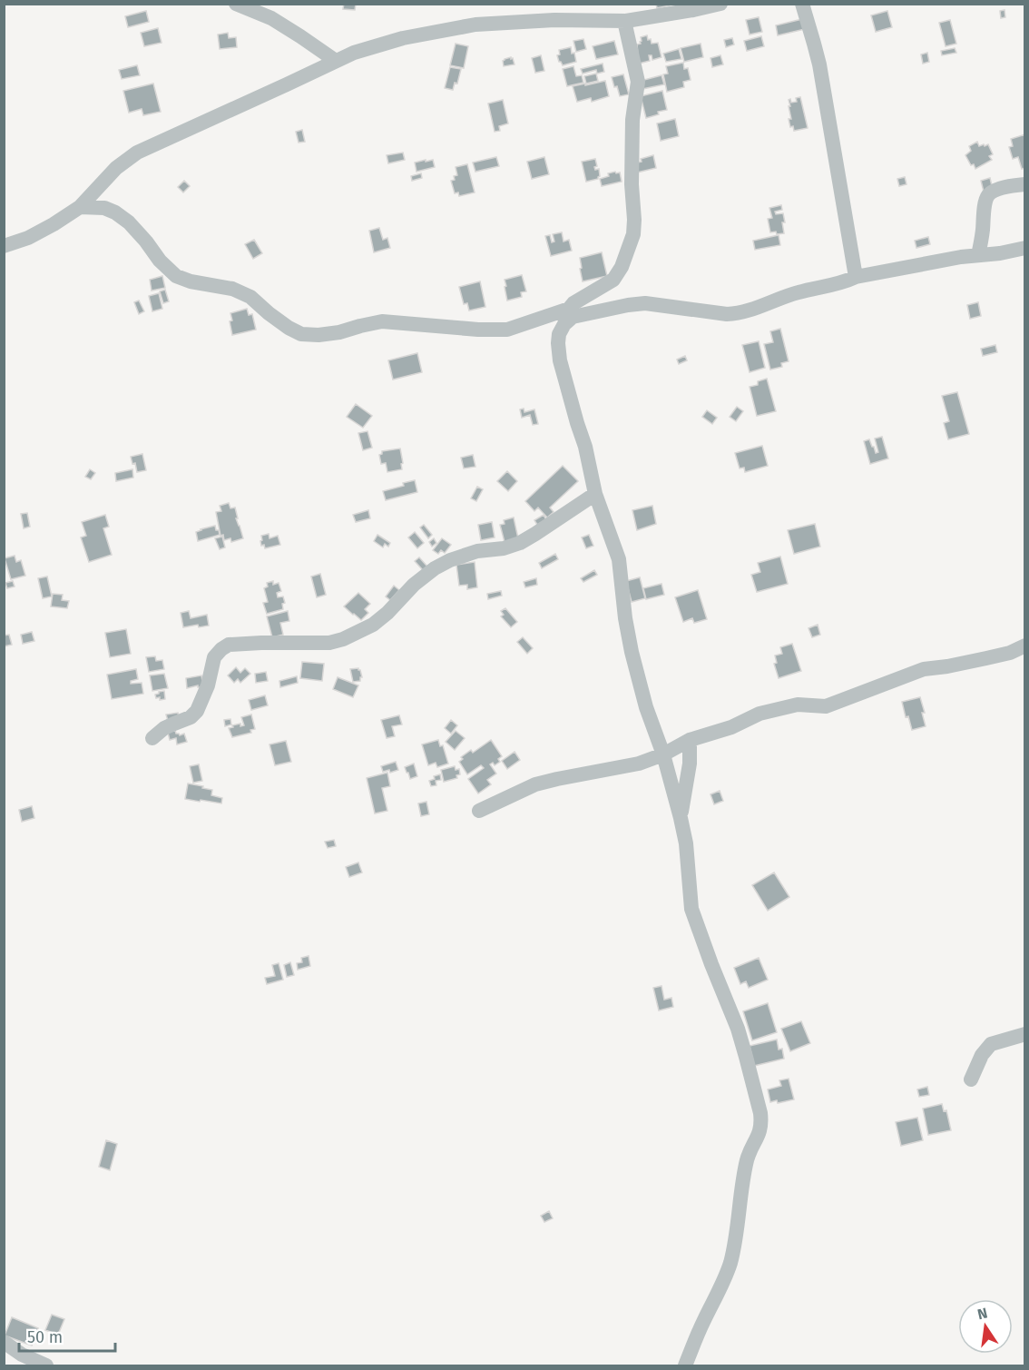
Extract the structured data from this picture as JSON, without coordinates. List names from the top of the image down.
{
  "scale_bar": "50 m",
  "north": "top"
}
